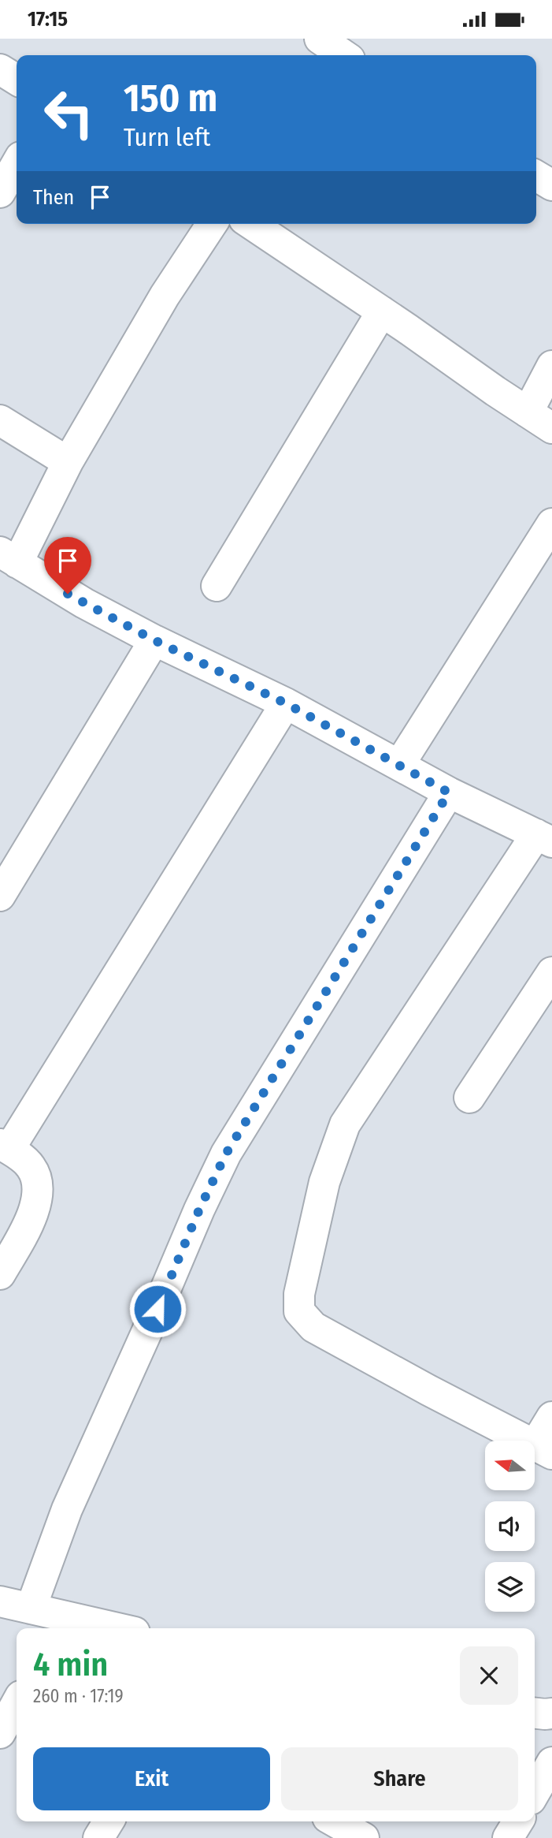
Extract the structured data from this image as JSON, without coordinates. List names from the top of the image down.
{
  "north": "left",
  "page": {
    "status": "17:15",
    "turn": ["150 m", "Turn left"],
    "then": "Then",
    "heading": ["4 min", "260 m · 17:19"],
    "buttons": ["Exit", "Share"]
  }
}
